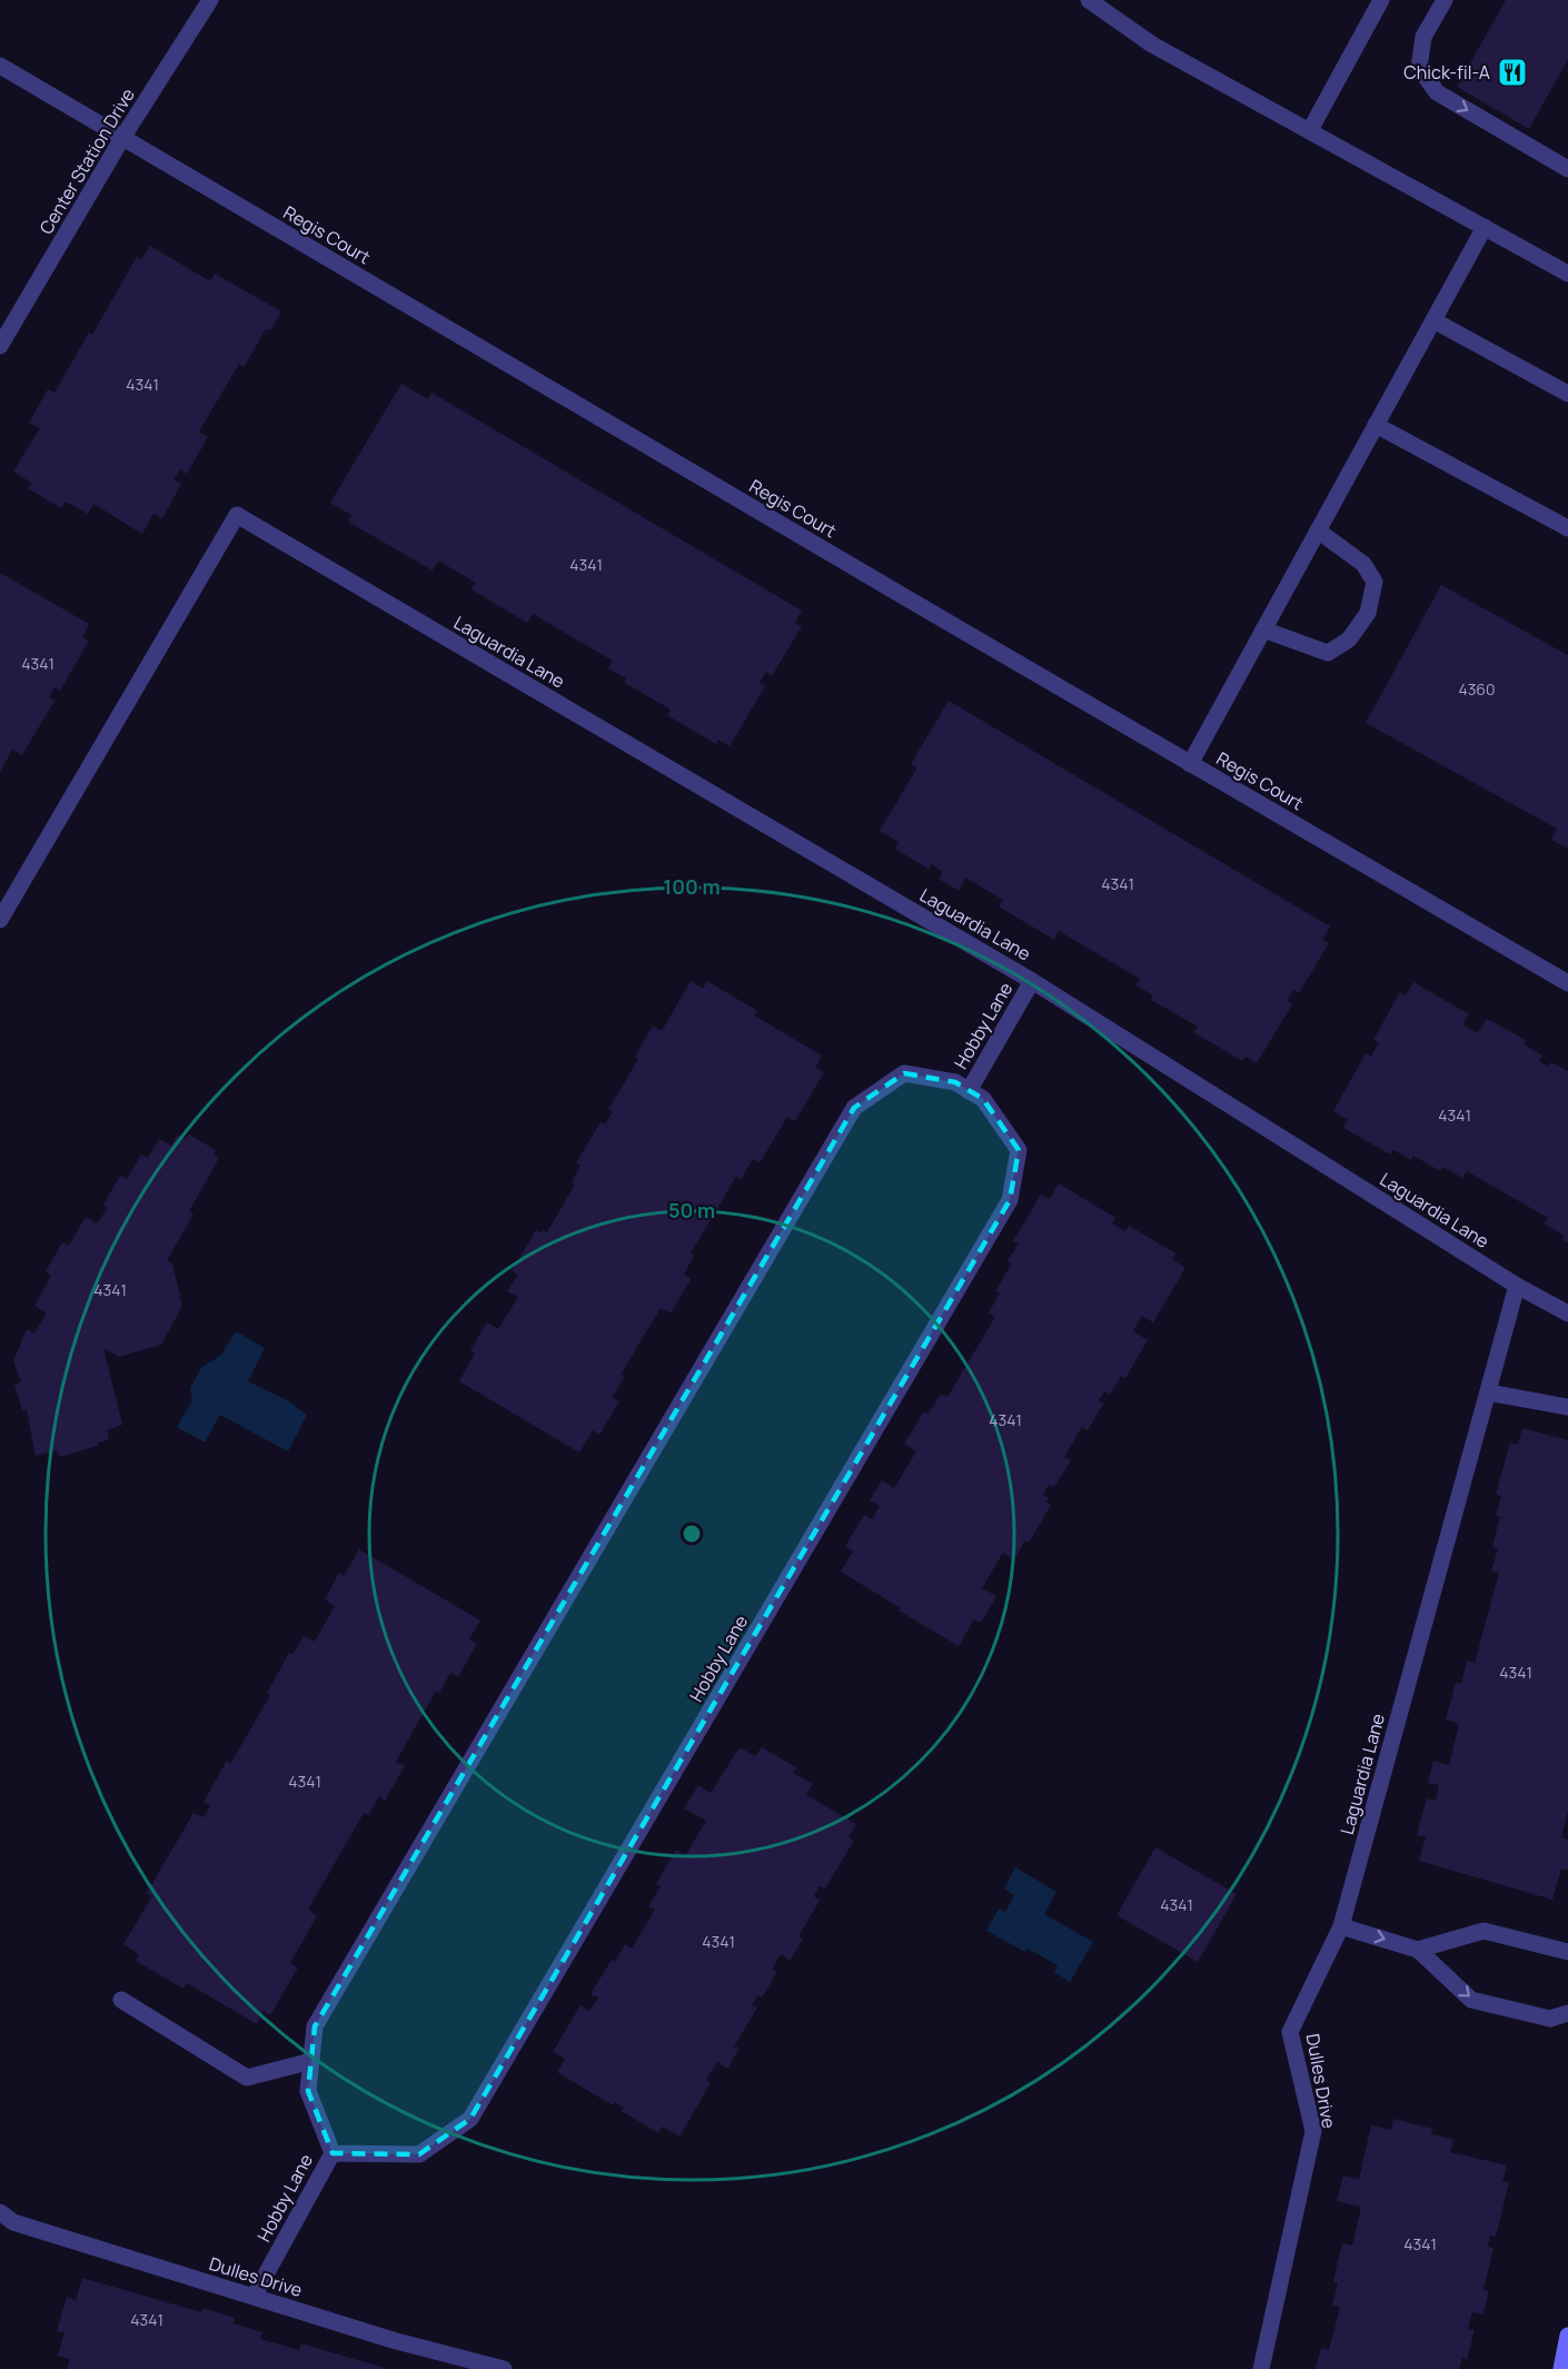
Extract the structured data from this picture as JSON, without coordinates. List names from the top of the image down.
{
  "streets": {
    "street": [
      "Center Station Drive",
      "Regis Court",
      "Laguardia Lane",
      "Hobby Lane",
      "Dulles Drive"
    ]
  },
  "crossings": [
    ["Center Station Drive", "Regis Court"],
    ["Laguardia Lane", "Hobby Lane"],
    ["Laguardia Lane", "Dulles Drive"],
    ["Hobby Lane", "Dulles Drive"]
  ],
  "places": {
    "restaurant": ["Chick-fil-A"]
  },
  "house_numbers": [
    "4341",
    "4341",
    "4341",
    "4360",
    "4341",
    "4341",
    "4341",
    "4341",
    "4341",
    "4341",
    "4341",
    "4341",
    "4341",
    "4341"
  ],
  "rings": ["100 m", "50 m"]
}
